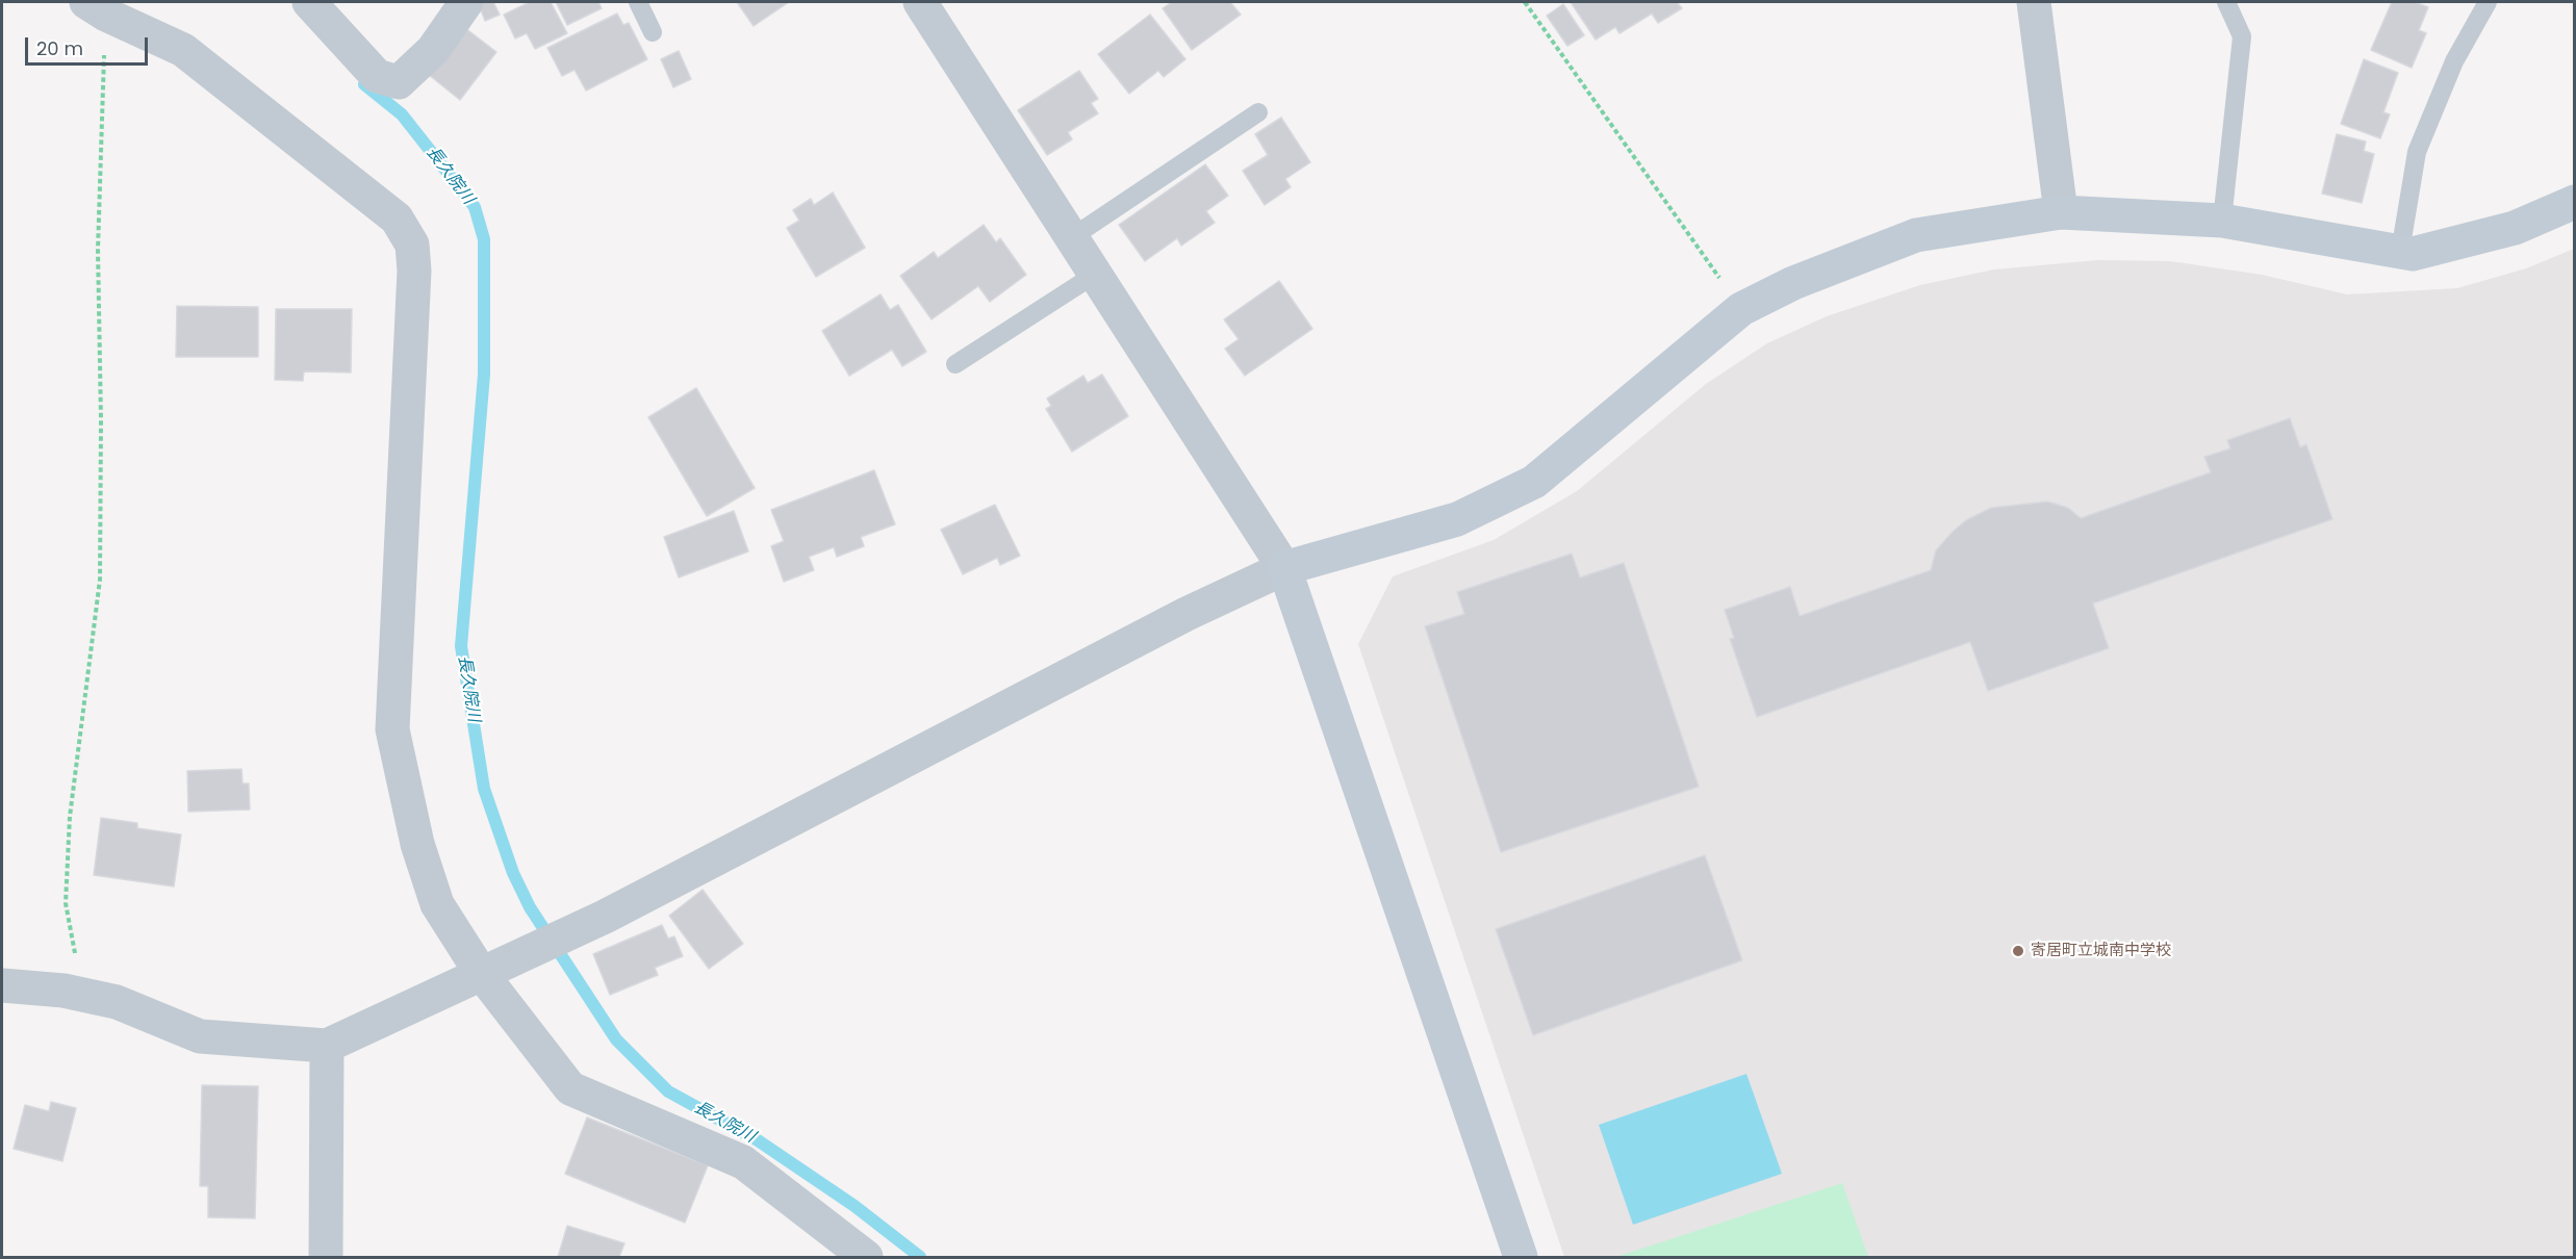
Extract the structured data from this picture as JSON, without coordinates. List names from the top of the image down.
{
  "water": ["長久院川"],
  "places": ["寄居町立城南中学校"],
  "scale_bar": "20 m"
}
